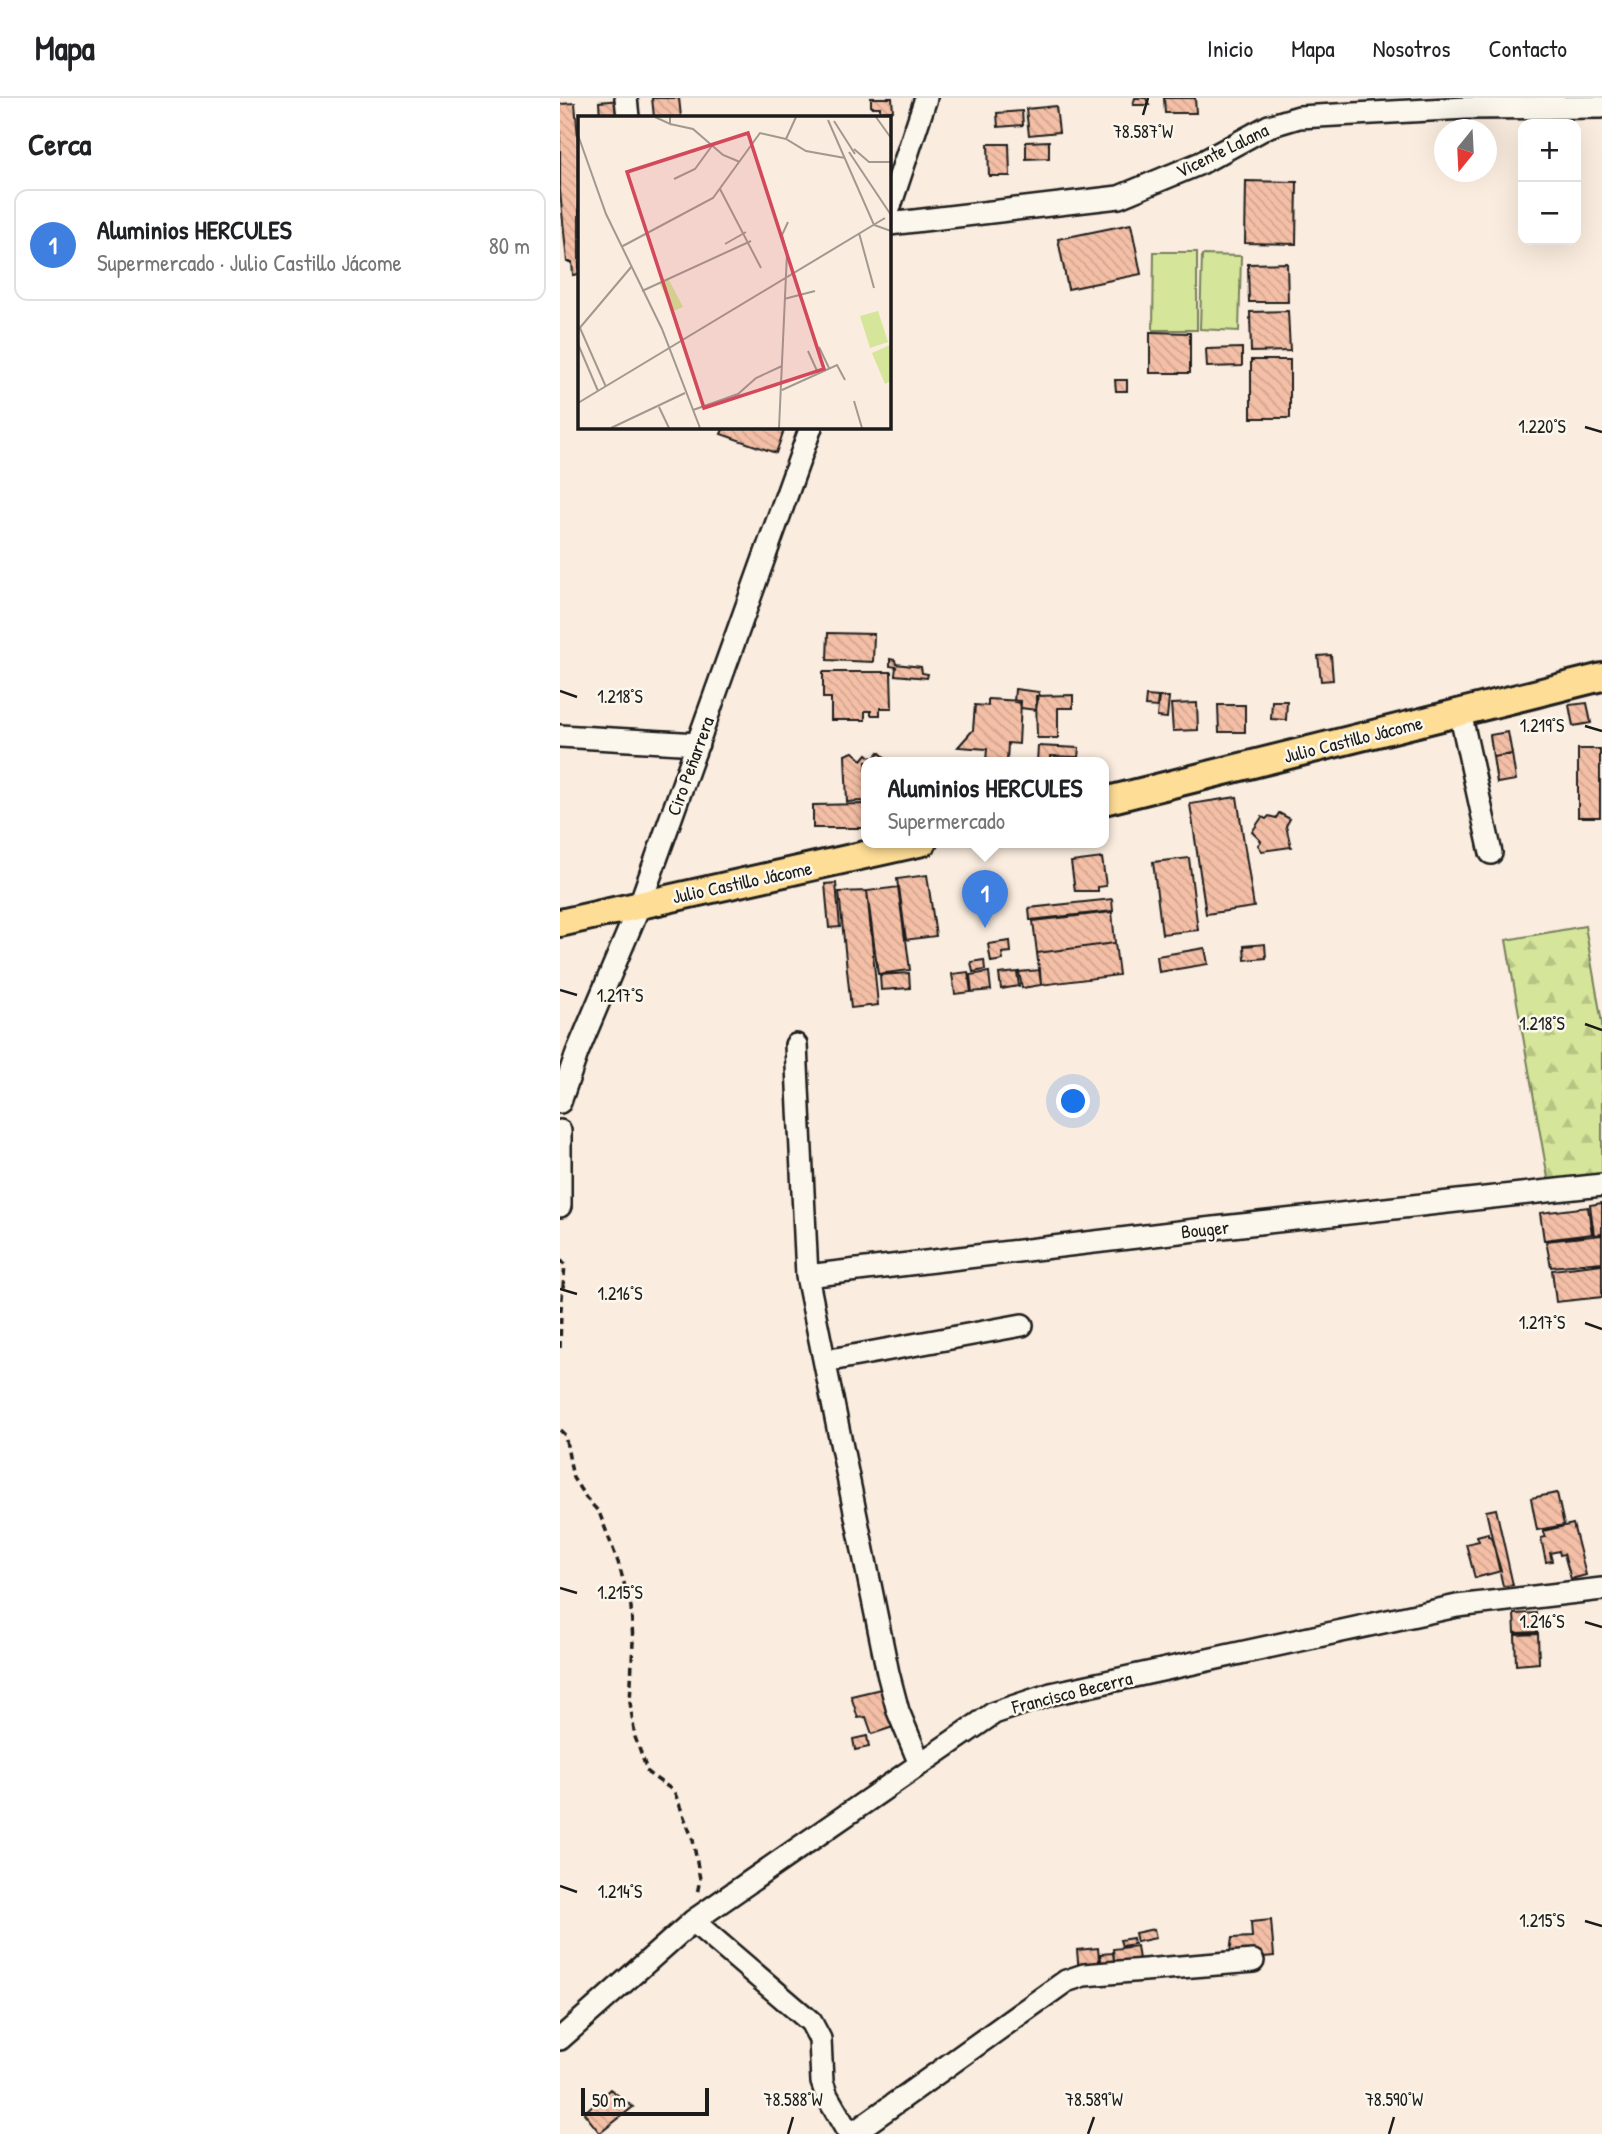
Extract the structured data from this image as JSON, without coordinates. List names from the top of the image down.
{
  "streets": {
    "main road": ["Julio Castillo Jácome"],
    "street": [
      "Vicente Lalana",
      "Ciro Peñarrera",
      "Bouger",
      "Francisco Becerra"
    ]
  },
  "crossings": [
    ["Julio Castillo Jácome", "Ciro Peñarrera"]
  ],
  "scale_bar": "50 m",
  "north": "bottom",
  "page": {
    "header": "Mapa",
    "nav": [
      "Inicio",
      "Mapa",
      "Nosotros",
      "Contacto"
    ],
    "heading": "Cerca",
    "map_buttons": ["+", "−"],
    "list": [
      {
        "mark": "1",
        "name": "Aluminios HERCULES",
        "note": "Supermercado · Julio Castillo Jácome",
        "value": "80 m"
      }
    ],
    "popup": ["Aluminios HERCULES", "Supermercado"],
    "pins": "1",
    "scale": "50 m"
  },
  "coordinates": [
    "78.587°W",
    "1.220°S",
    "1.218°S",
    "1.219°S",
    "1.217°S",
    "1.216°S",
    "1.215°S",
    "1.214°S",
    "78.588°W",
    "78.589°W",
    "78.590°W"
  ]
}
